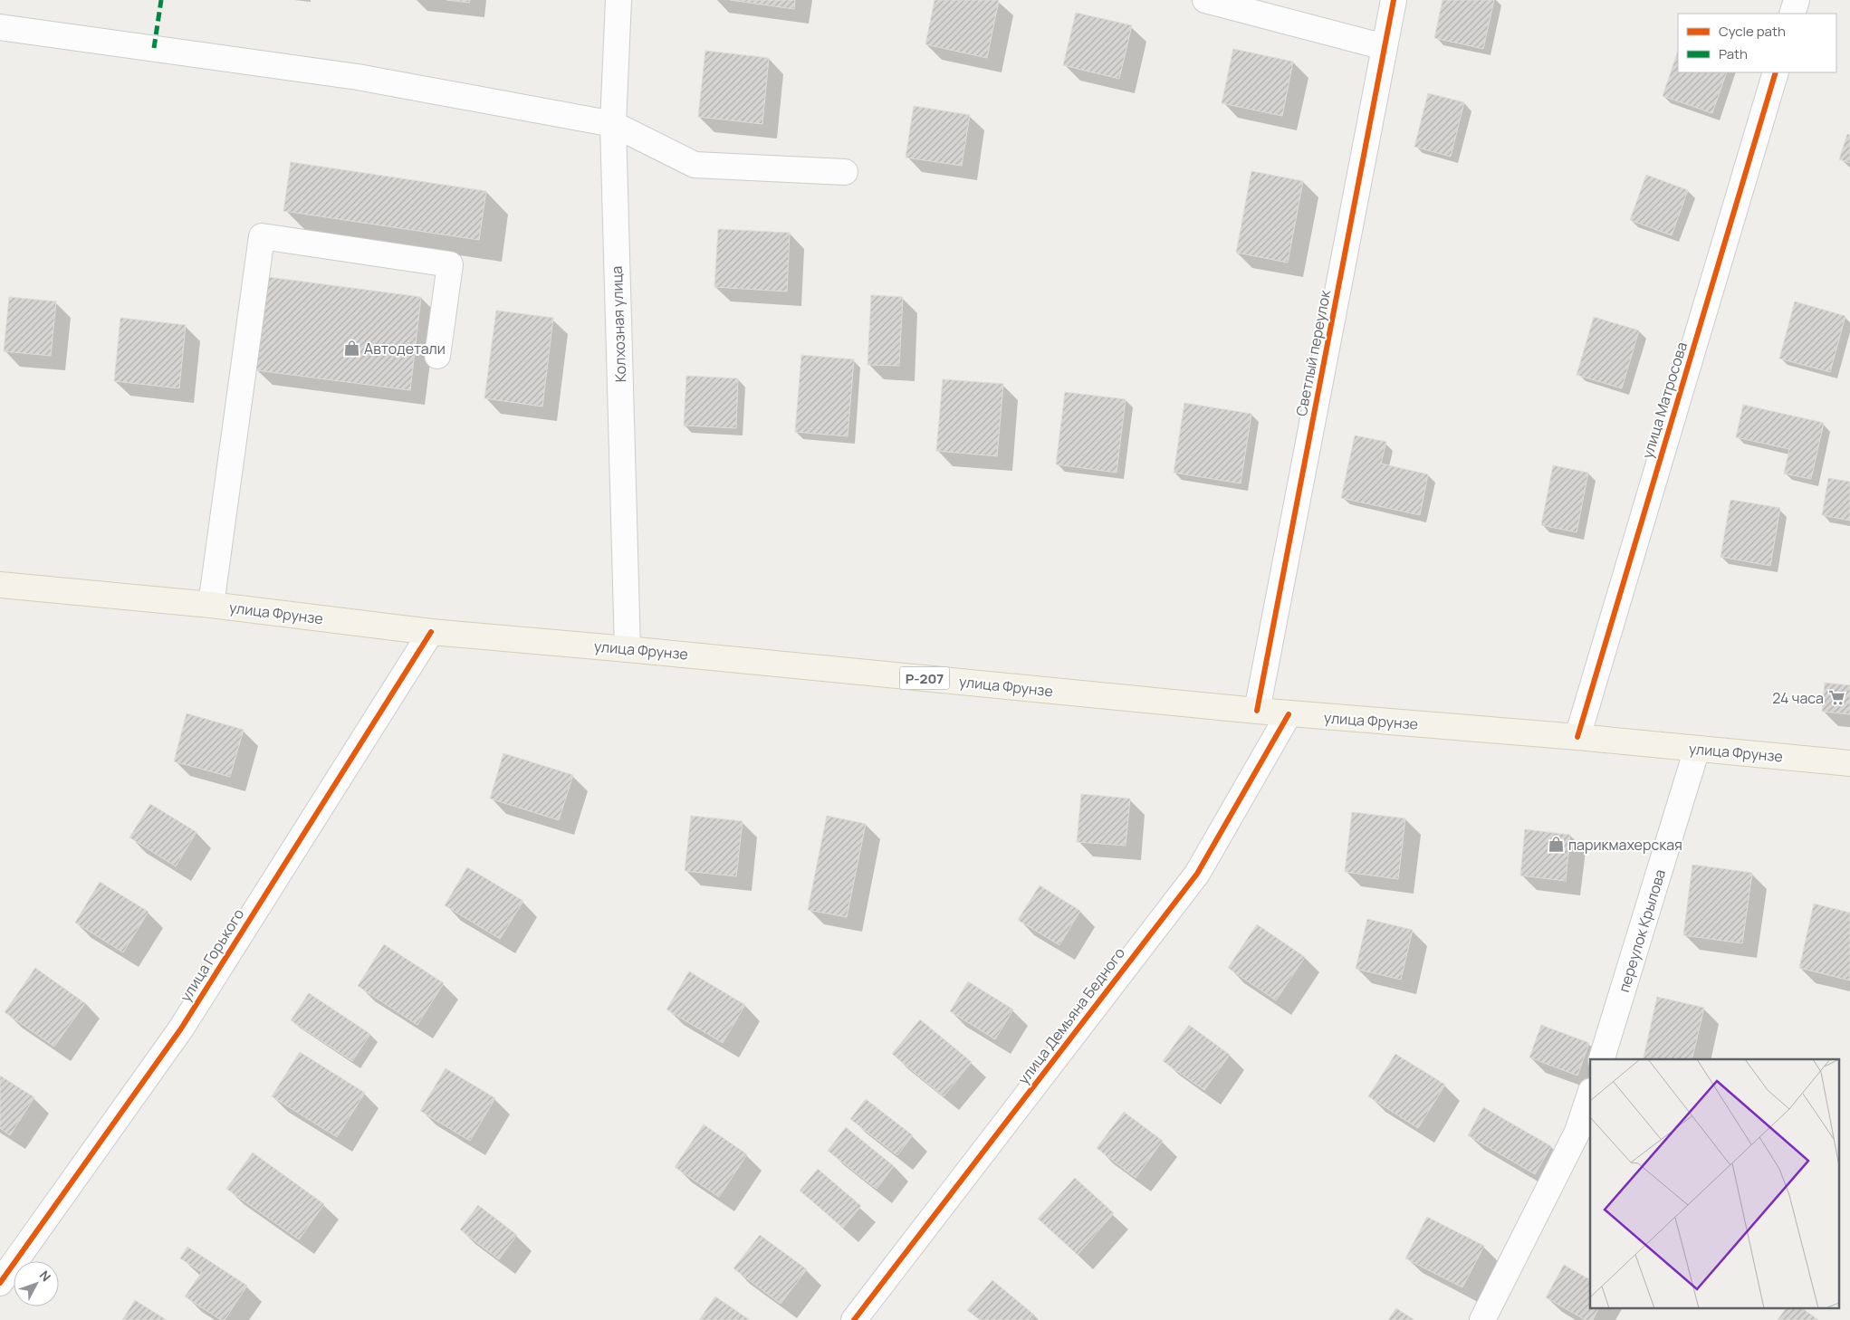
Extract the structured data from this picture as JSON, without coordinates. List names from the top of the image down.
{
  "streets": {
    "main road": ["улица Фрунзе", "Р-207"],
    "street": [
      "Колхозная улица",
      "Светлый переулок",
      "улица Матросова",
      "переулок Крылова",
      "улица Горького",
      "улица Демьяна Бедного"
    ]
  },
  "crossings": [
    ["Колхозная улица", "улица Фрунзе"],
    ["Светлый переулок", "улица Фрунзе"],
    ["улица Матросова", "улица Фрунзе"],
    ["улица Фрунзе", "переулок Крылова"],
    ["улица Фрунзе", "улица Горького"],
    ["улица Фрунзе", "улица Демьяна Бедного"]
  ],
  "places": {
    "shop": ["Автодетали", "парикмахерская"],
    "supermarket": ["24 часа"]
  },
  "legend": ["Cycle path", "Path"],
  "north": "top right"
}
